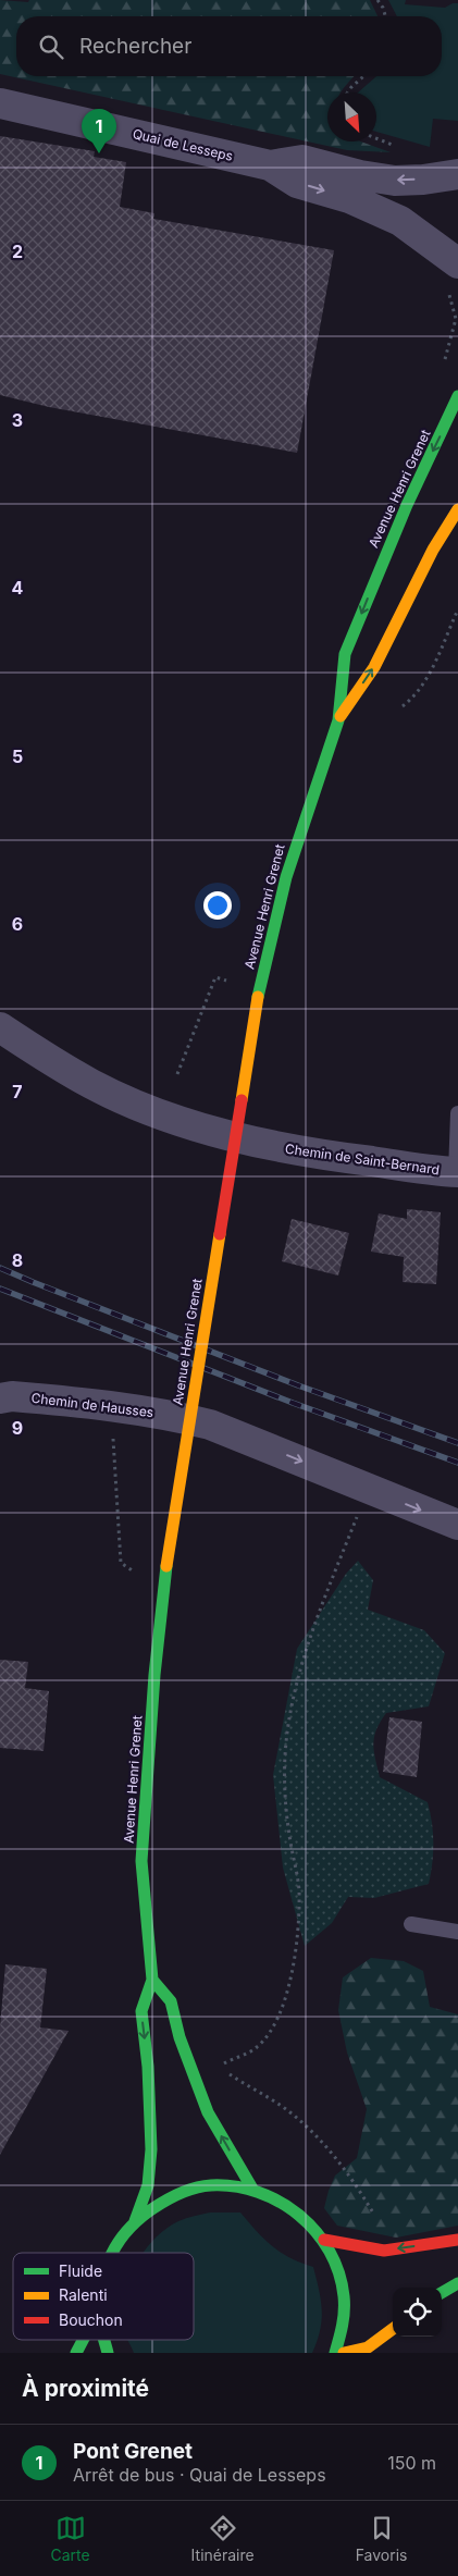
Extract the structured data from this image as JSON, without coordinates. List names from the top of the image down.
{
  "streets": {
    "main road": ["Avenue Henri Grenet"],
    "street": ["Quai de Lesseps", "Chemin de Saint-Bernard", "Chemin de Hausses"]
  },
  "one_way": ["Chemin de Hausses"],
  "legend": ["Fluide", "Ralenti", "Bouchon"],
  "north": "bottom right",
  "page": {
    "search": "Rechercher",
    "pins": "1",
    "heading": "À proximité",
    "list": [
      {
        "mark": "1",
        "name": "Pont Grenet",
        "note": "Arrêt de bus · Quai de Lesseps",
        "value": "150 m"
      }
    ],
    "nav": ["Carte", "Itinéraire", "Favoris"]
  },
  "grid": {
    "rows": [
      "2",
      "3",
      "4",
      "5",
      "6",
      "7",
      "8",
      "9"
    ]
  }
}
